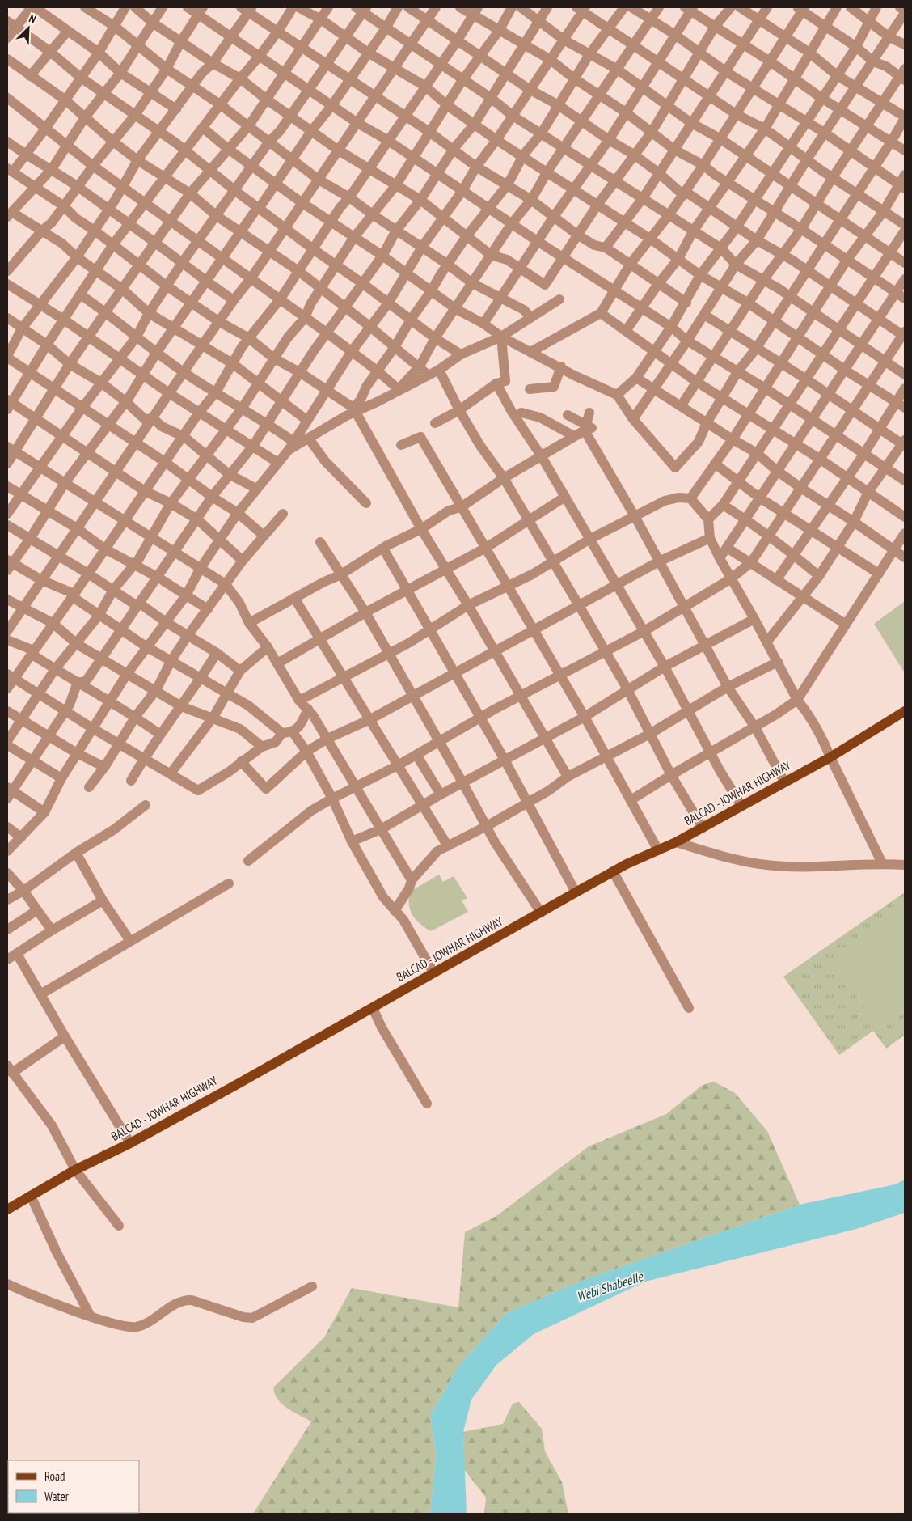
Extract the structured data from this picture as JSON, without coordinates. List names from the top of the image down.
{
  "streets": {
    "main road": ["BALCAD - JOWHAR HIGHWAY"]
  },
  "water": ["Webi Shabeelle"],
  "legend": ["Road", "Water"],
  "north": "top right"
}
